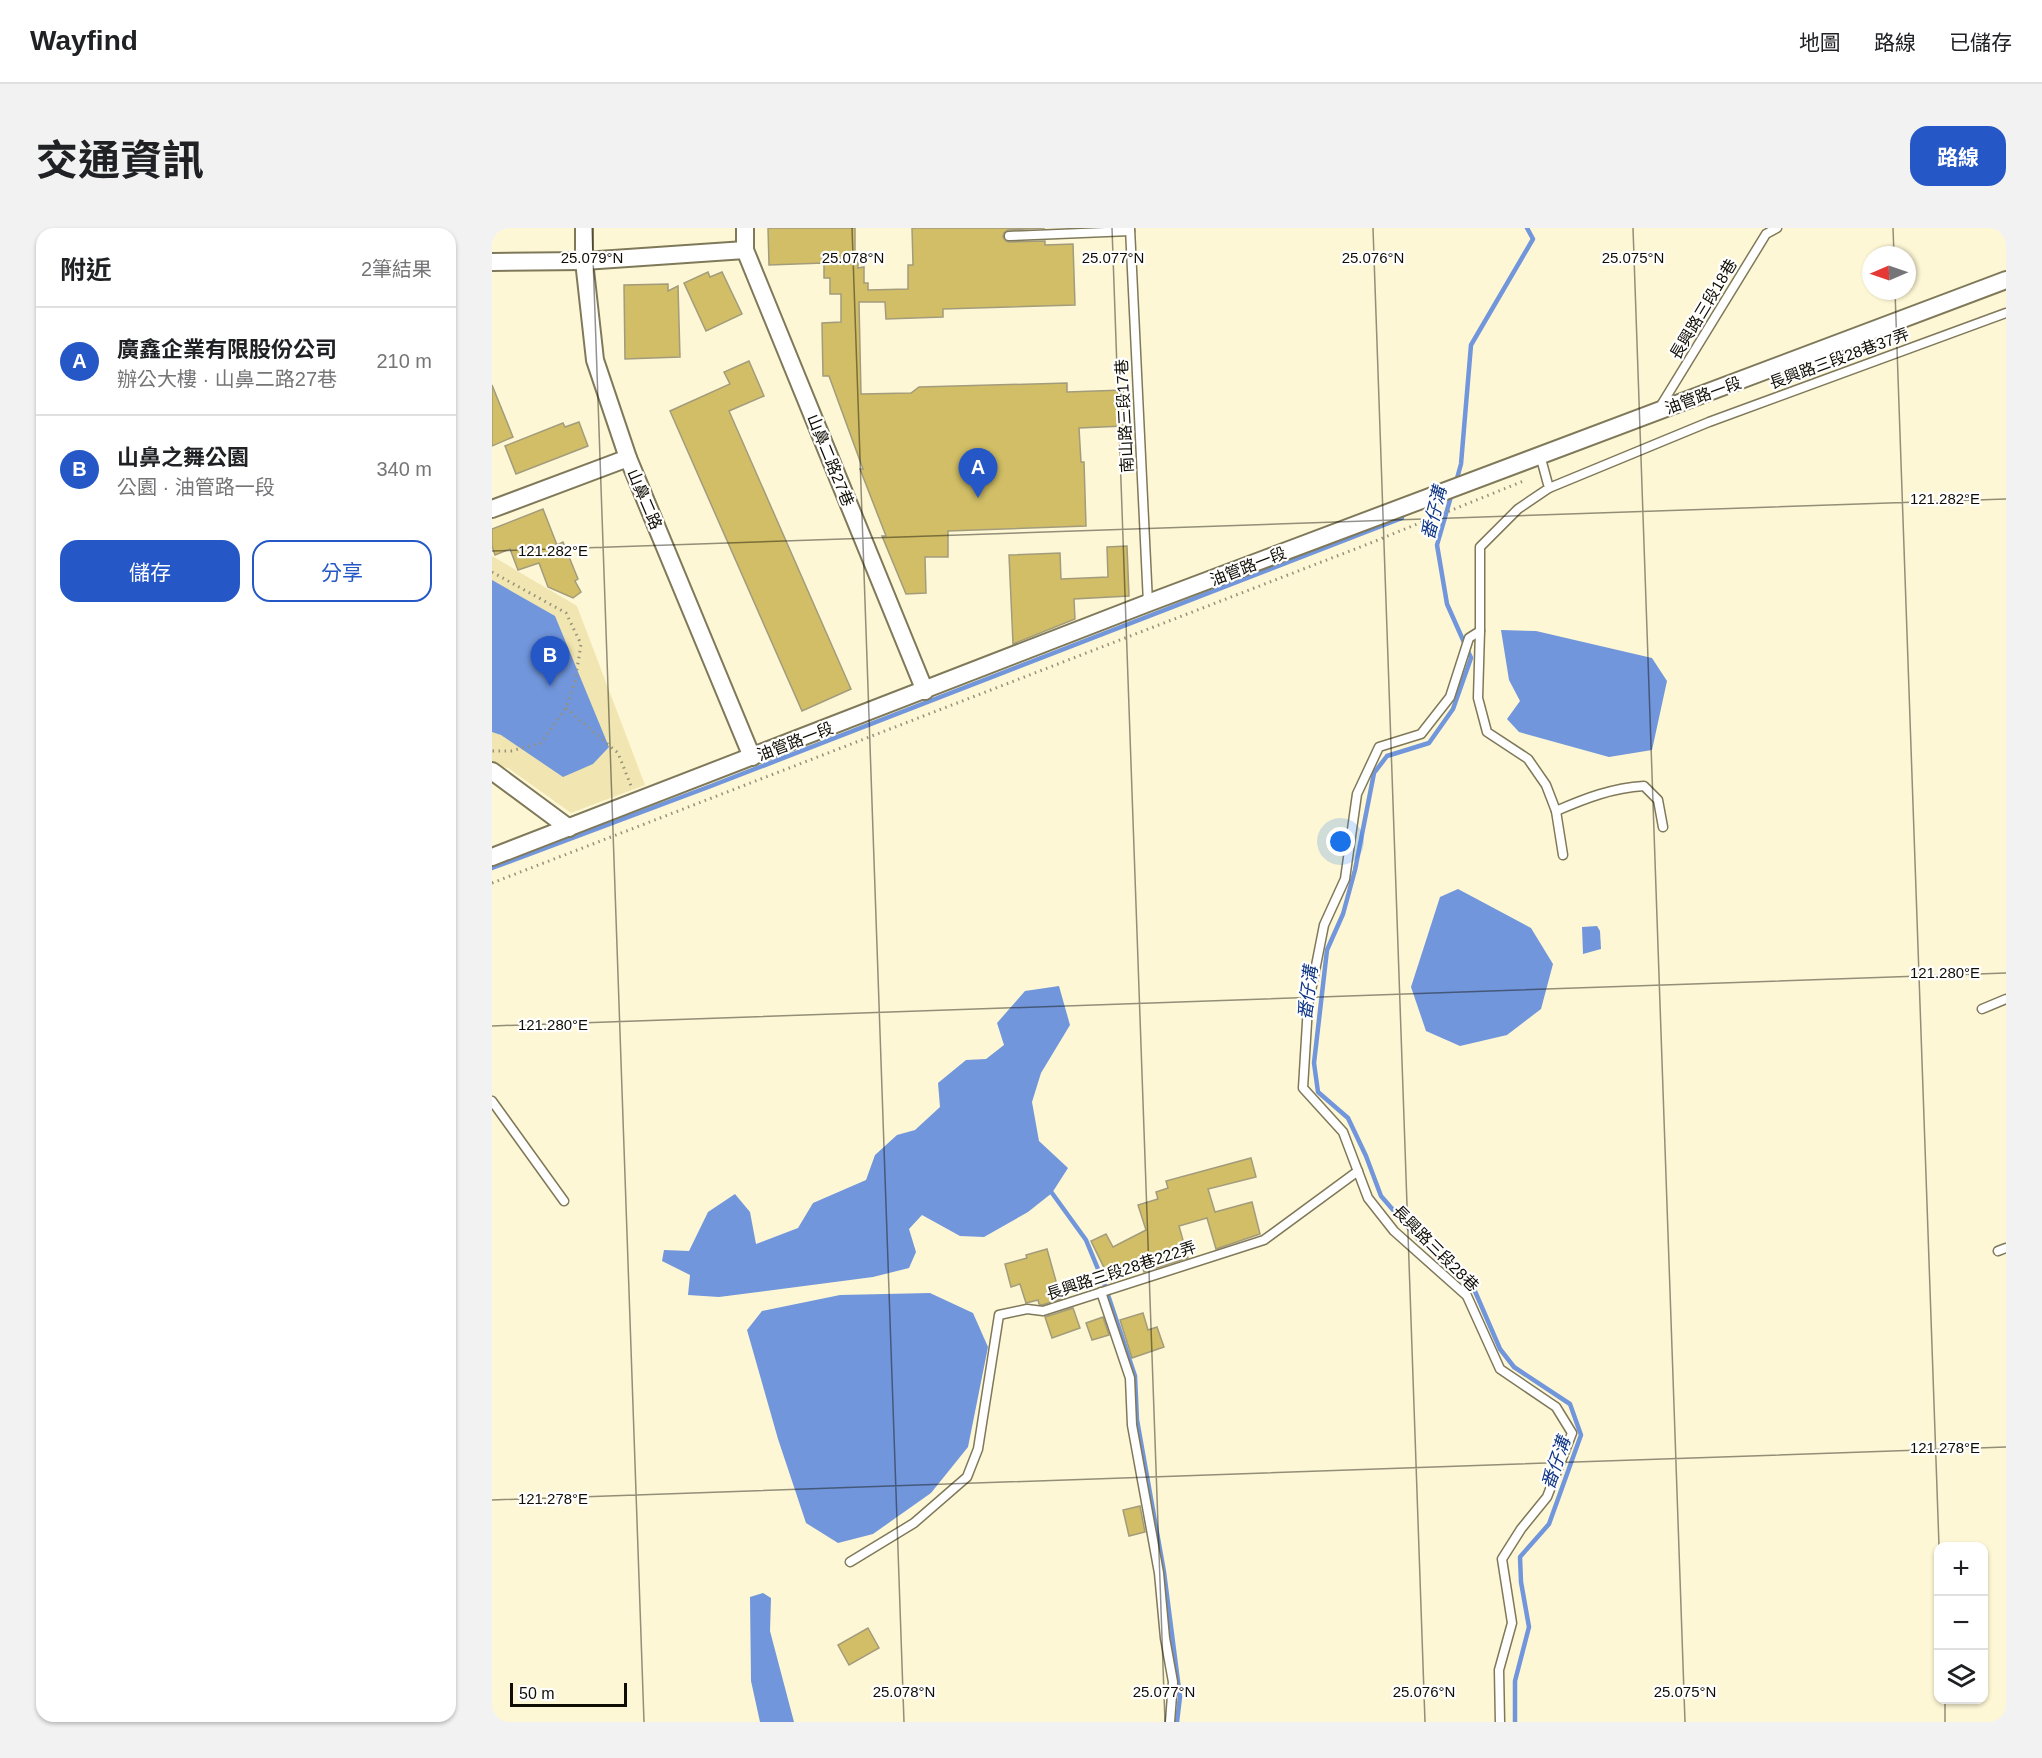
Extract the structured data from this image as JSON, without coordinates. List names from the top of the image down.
{
  "streets": {
    "street": ["油管路一段", "山鼻二路27巷", "山鼻二路"],
    "lane": [
      "長興路三段18巷",
      "長興路三段28巷37弄",
      "南山路三段17巷",
      "長興路三段28巷",
      "長興路三段28巷222弄"
    ]
  },
  "crossings": [
    ["長興路三段18巷", "油管路一段"],
    ["油管路一段", "南山路三段17巷"],
    ["油管路一段", "山鼻二路27巷"],
    ["油管路一段", "山鼻二路"],
    ["長興路三段28巷", "長興路三段28巷222弄"]
  ],
  "water": ["番仔溝"],
  "scale_bar": "50 m",
  "north": "left",
  "page": {
    "header": "Wayfind",
    "nav": ["地圖", "路線", "已儲存"],
    "title": "交通資訊",
    "buttons": [
      "路線",
      ["儲存", "分享"]
    ],
    "heading": ["附近", "2筆結果"],
    "list": [
      {
        "mark": "A",
        "name": "廣鑫企業有限股份公司",
        "note": "辦公大樓 · 山鼻二路27巷",
        "value": "210 m"
      },
      {
        "mark": "B",
        "name": "山鼻之舞公園",
        "note": "公園 · 油管路一段",
        "value": "340 m"
      }
    ],
    "pins": ["A", "B"],
    "map_buttons": ["+", "−"],
    "scale": "50 m"
  },
  "coordinates": [
    "25.079°N",
    "25.078°N",
    "25.077°N",
    "25.076°N",
    "25.075°N",
    "121.282°E",
    "121.280°E",
    "121.278°E"
  ]
}
